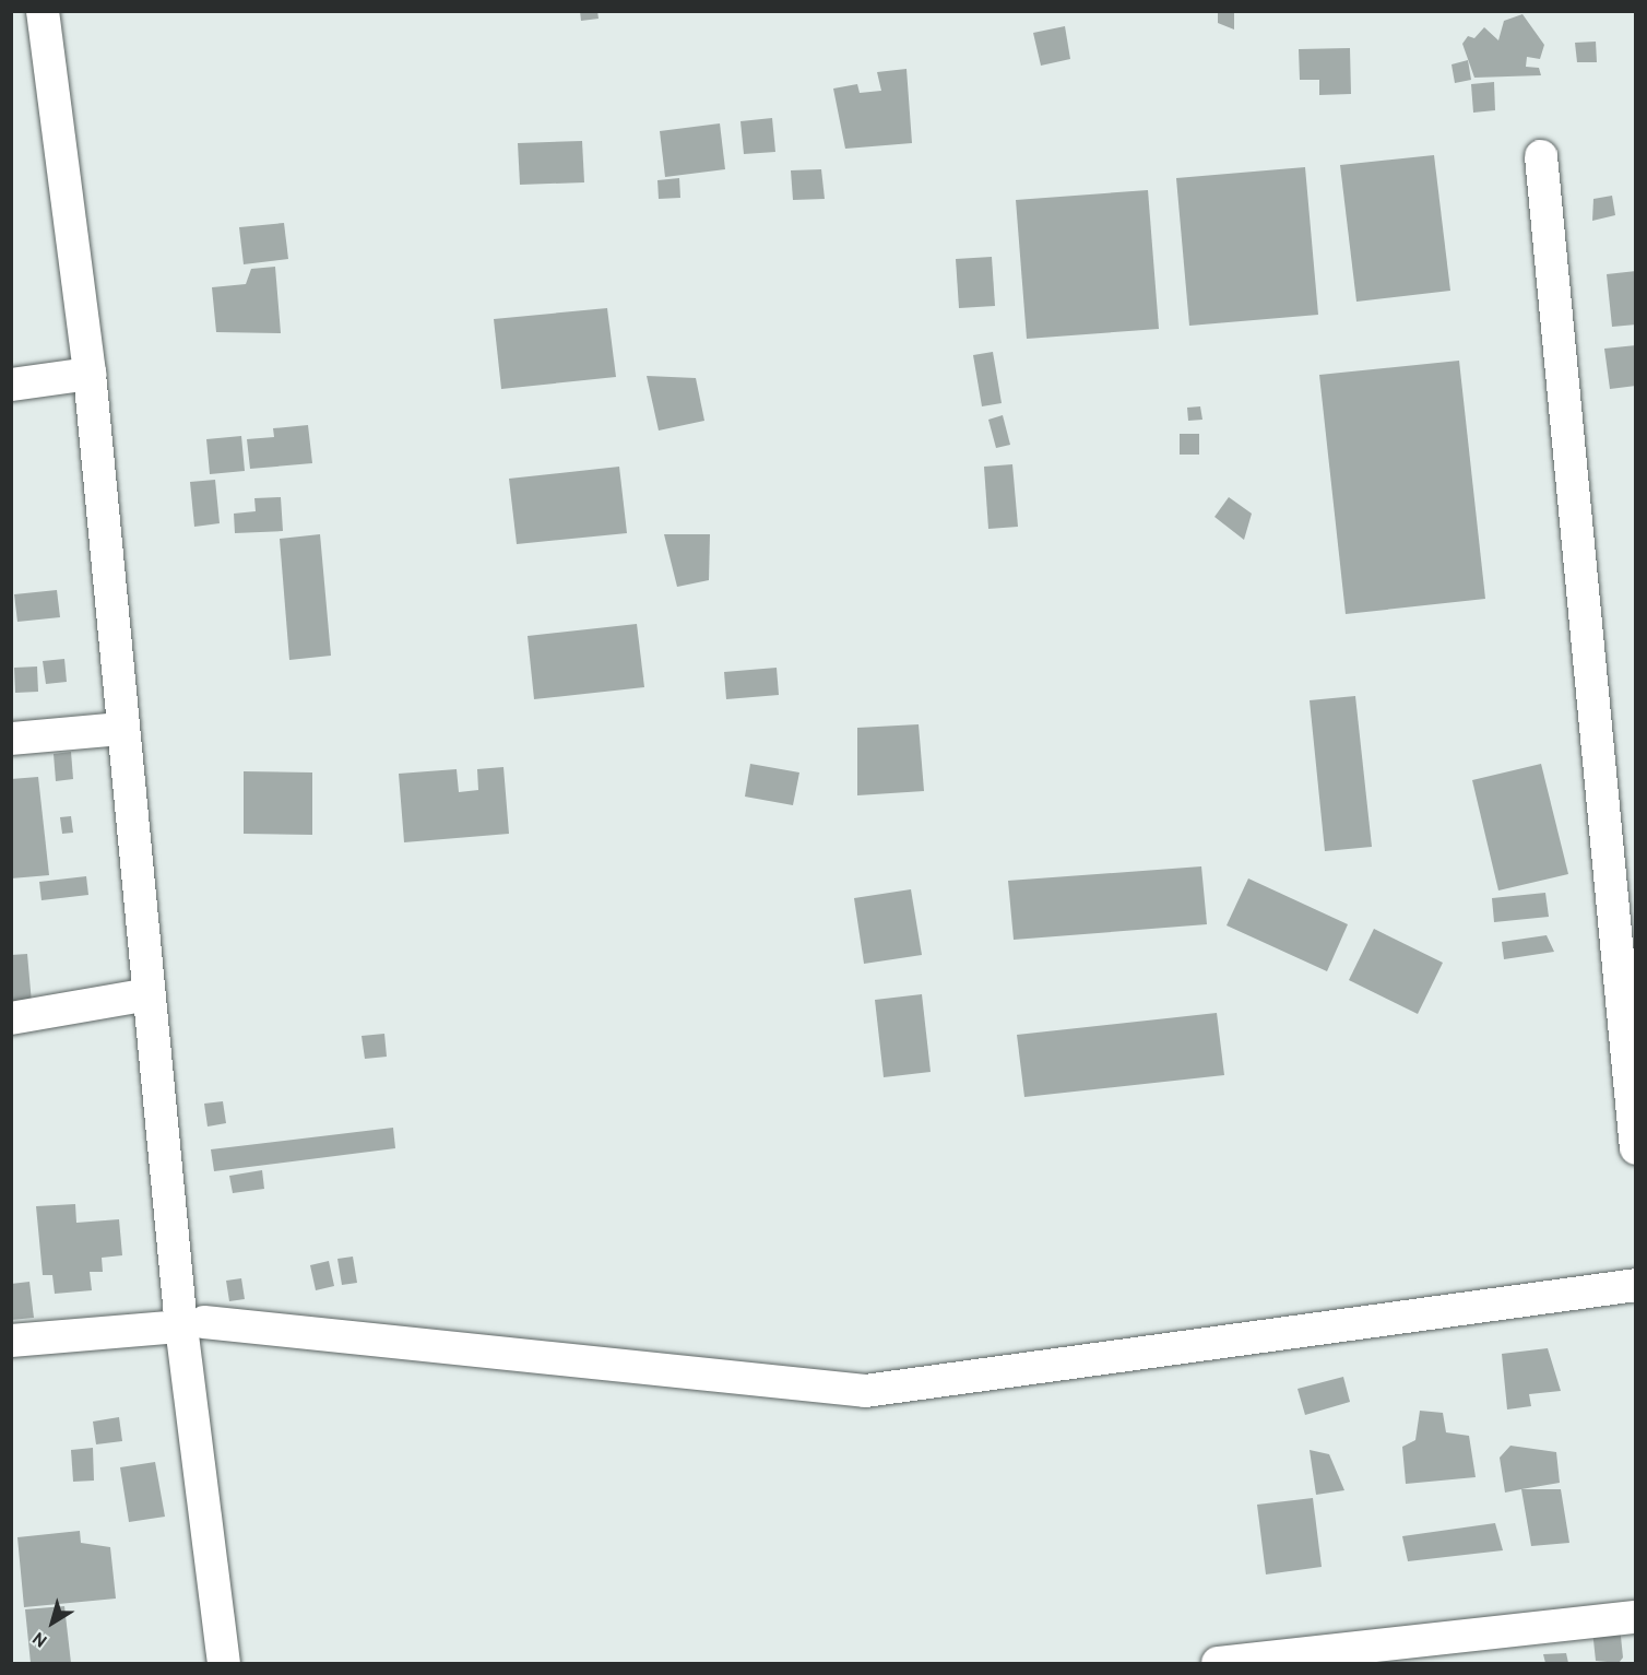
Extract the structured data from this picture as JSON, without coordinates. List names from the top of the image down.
{
  "north": "bottom left"
}
